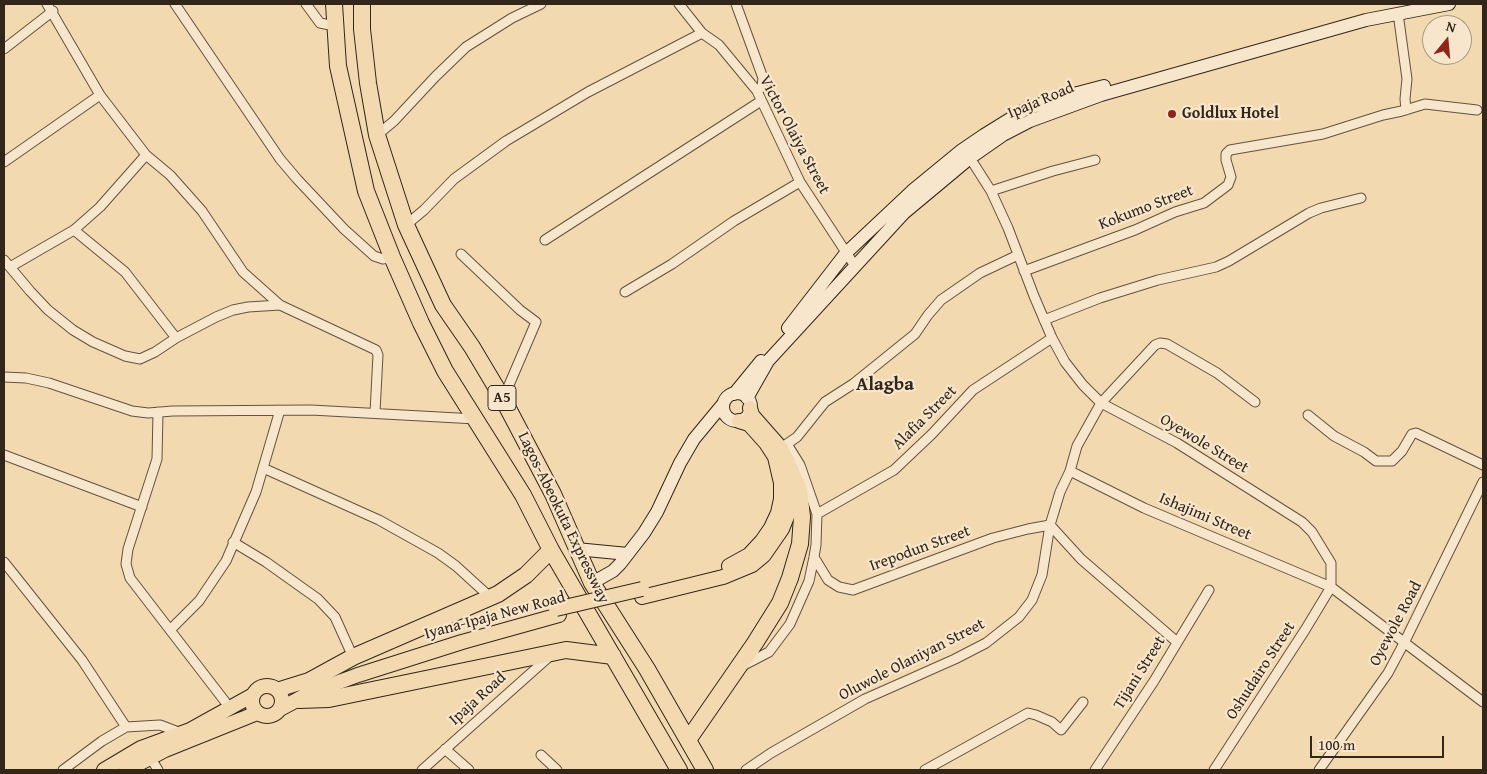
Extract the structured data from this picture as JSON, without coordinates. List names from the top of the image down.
{
  "streets": {
    "highway": ["A5", "Lagos-Abeokuta Expressway"],
    "main road": ["Ipaja Road", "Iyana-Ipaja New Road"],
    "street": [
      "Victor Olaiya Street",
      "Kokumo Street",
      "Alafia Street",
      "Oyewole Street",
      "Ishajimi Street",
      "Irepodun Street",
      "Oyewole Road",
      "Oluwole Olaniyan Street",
      "Oshudairo Street",
      "Tijani Street"
    ]
  },
  "crossings": [
    ["Ipaja Road", "Victor Olaiya Street"],
    ["Ipaja Road", "Oyewole Street"],
    ["Ipaja Road", "Iyana-Ipaja New Road"],
    ["Kokumo Street", "Oyewole Street"],
    ["Alafia Street", "Oyewole Street"],
    ["Oyewole Street", "Ishajimi Street"],
    ["Oyewole Street", "Oluwole Olaniyan Street"],
    ["Oyewole Street", "Oshudairo Street"],
    ["Ishajimi Street", "Oluwole Olaniyan Street"],
    ["Ishajimi Street", "Oshudairo Street"],
    ["Irepodun Street", "Oluwole Olaniyan Street"]
  ],
  "districts": ["Alagba"],
  "places": ["Goldlux Hotel"],
  "scale_bar": "100 m",
  "north": "top"
}
